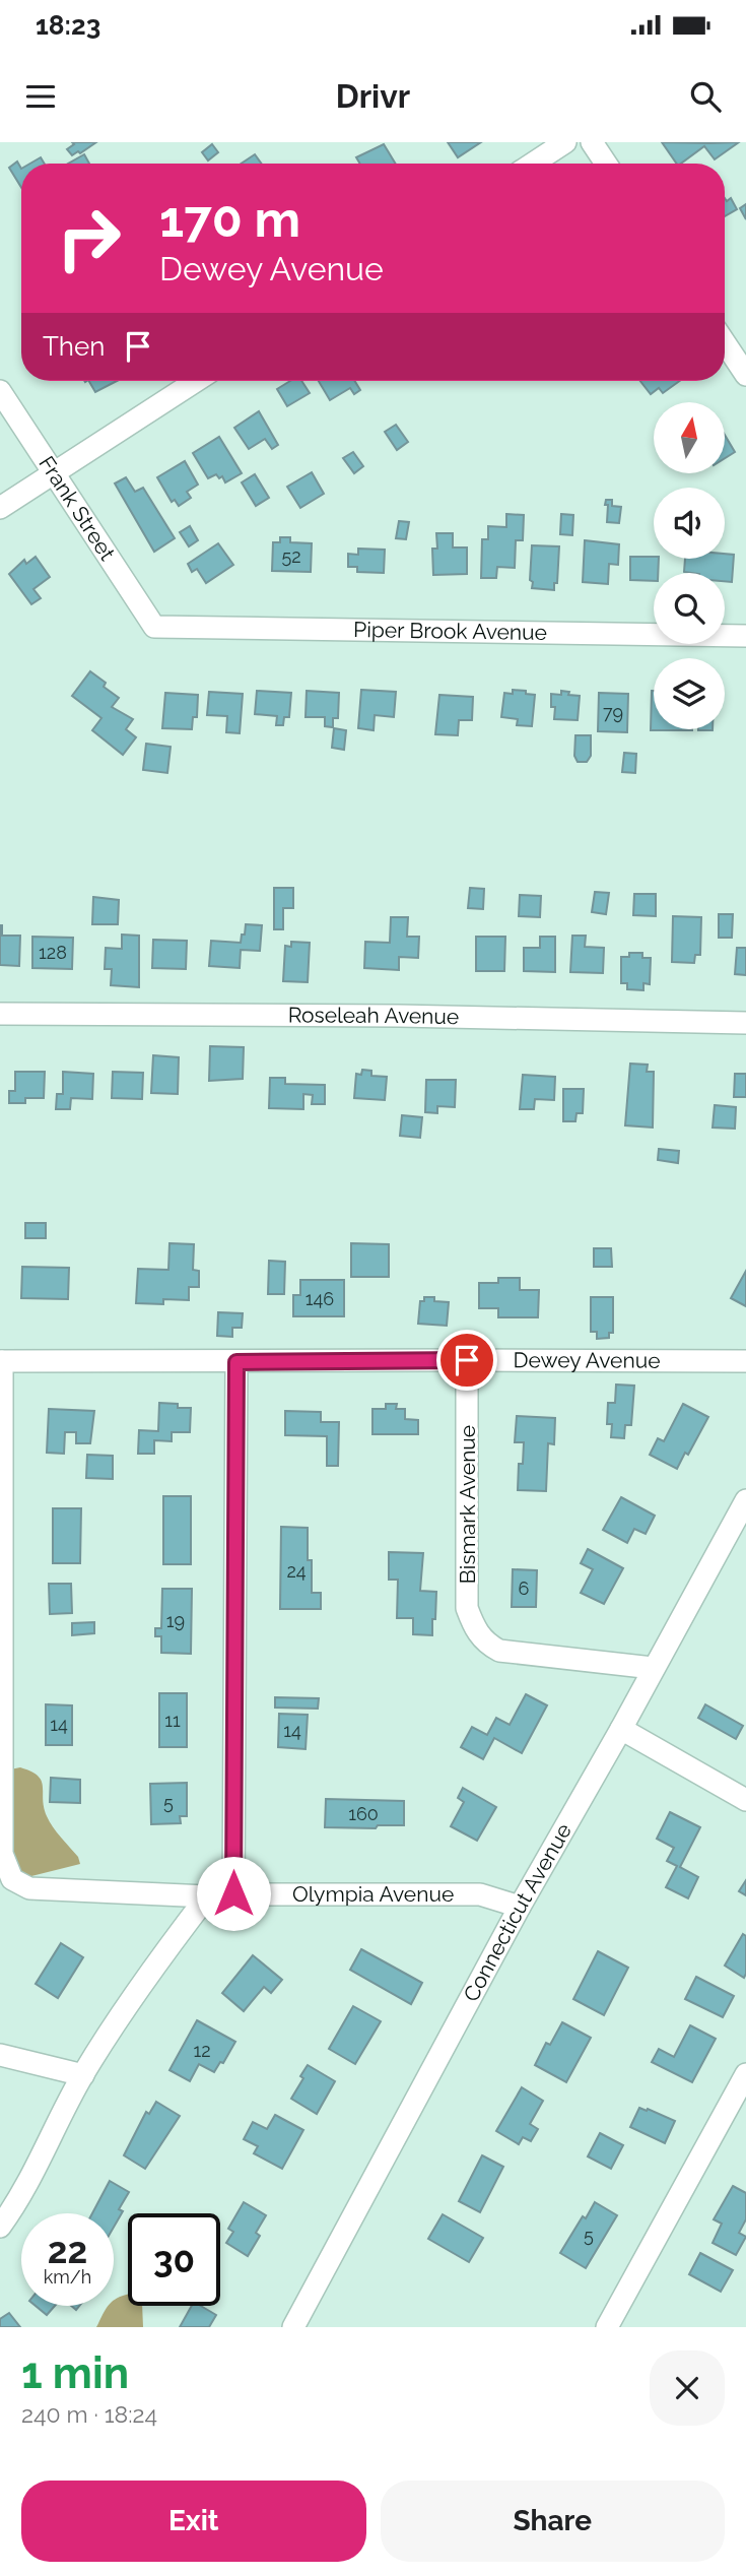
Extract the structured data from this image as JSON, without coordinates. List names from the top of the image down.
{
  "streets": {
    "street": [
      "Frank Street",
      "Piper Brook Avenue",
      "Roseleah Avenue",
      "Dewey Avenue",
      "Bismark Avenue",
      "Olympia Avenue",
      "Connecticut Avenue"
    ]
  },
  "crossings": [
    ["Frank Street", "Piper Brook Avenue"],
    ["Dewey Avenue", "Bismark Avenue"],
    ["Dewey Avenue", "Olympia Avenue"],
    ["Bismark Avenue", "Connecticut Avenue"],
    ["Olympia Avenue", "Connecticut Avenue"]
  ],
  "house_numbers": [
    "52",
    "79",
    "128",
    "146",
    "24",
    "6",
    "19",
    "11",
    "14",
    "14",
    "5",
    "160",
    "12",
    "5"
  ],
  "north": "top",
  "page": {
    "status": "18:23",
    "header": "Drivr",
    "turn": ["170 m", "Dewey Avenue"],
    "then": "Then",
    "speed": "22 km/h",
    "limit": "30",
    "heading": ["1 min", "240 m · 18:24"],
    "buttons": ["Exit", "Share"]
  }
}
